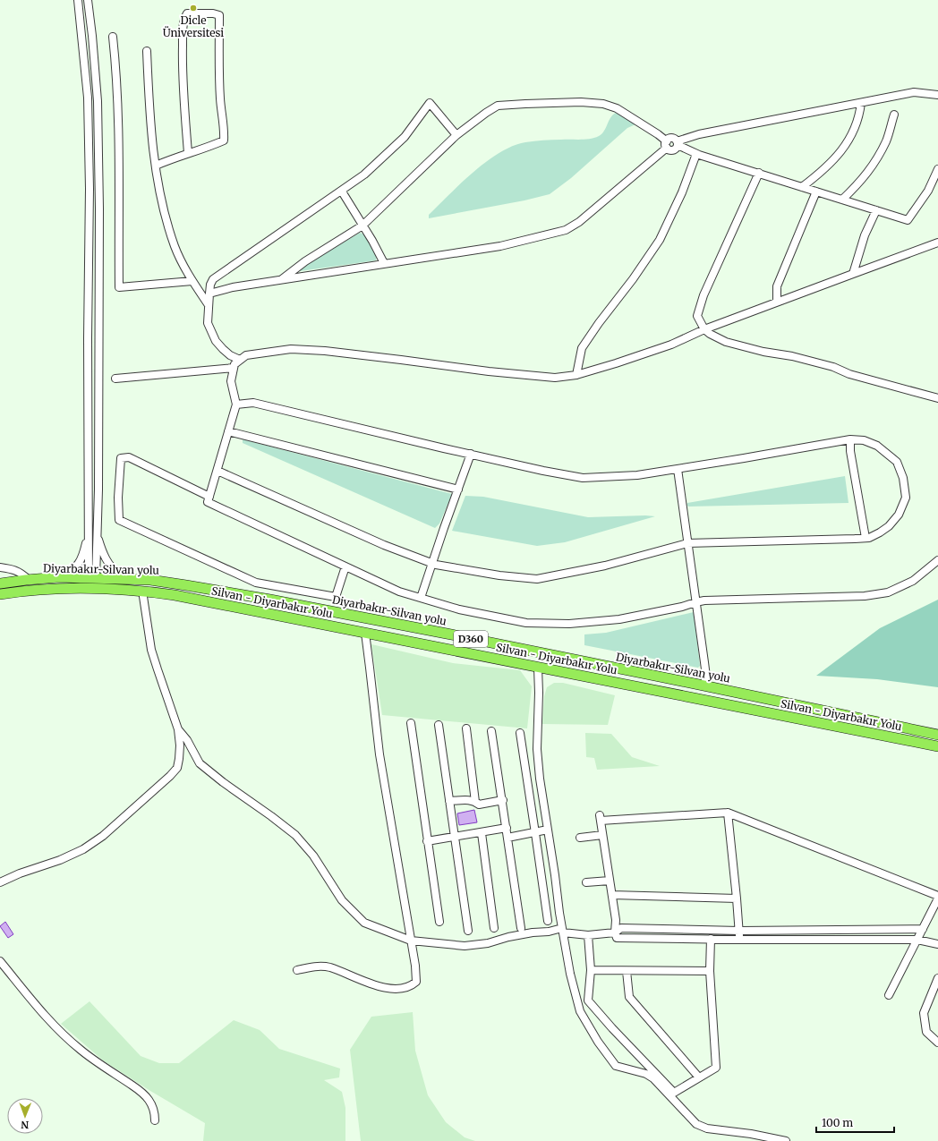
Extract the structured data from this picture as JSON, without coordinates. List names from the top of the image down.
{
  "streets": {
    "highway": ["Diyarbakır-Silvan yolu", "Silvan - Diyarbakır Yolu", "D360"]
  },
  "places": ["Dicle Üniversitesi"],
  "scale_bar": "100 m",
  "north": "bottom"
}
